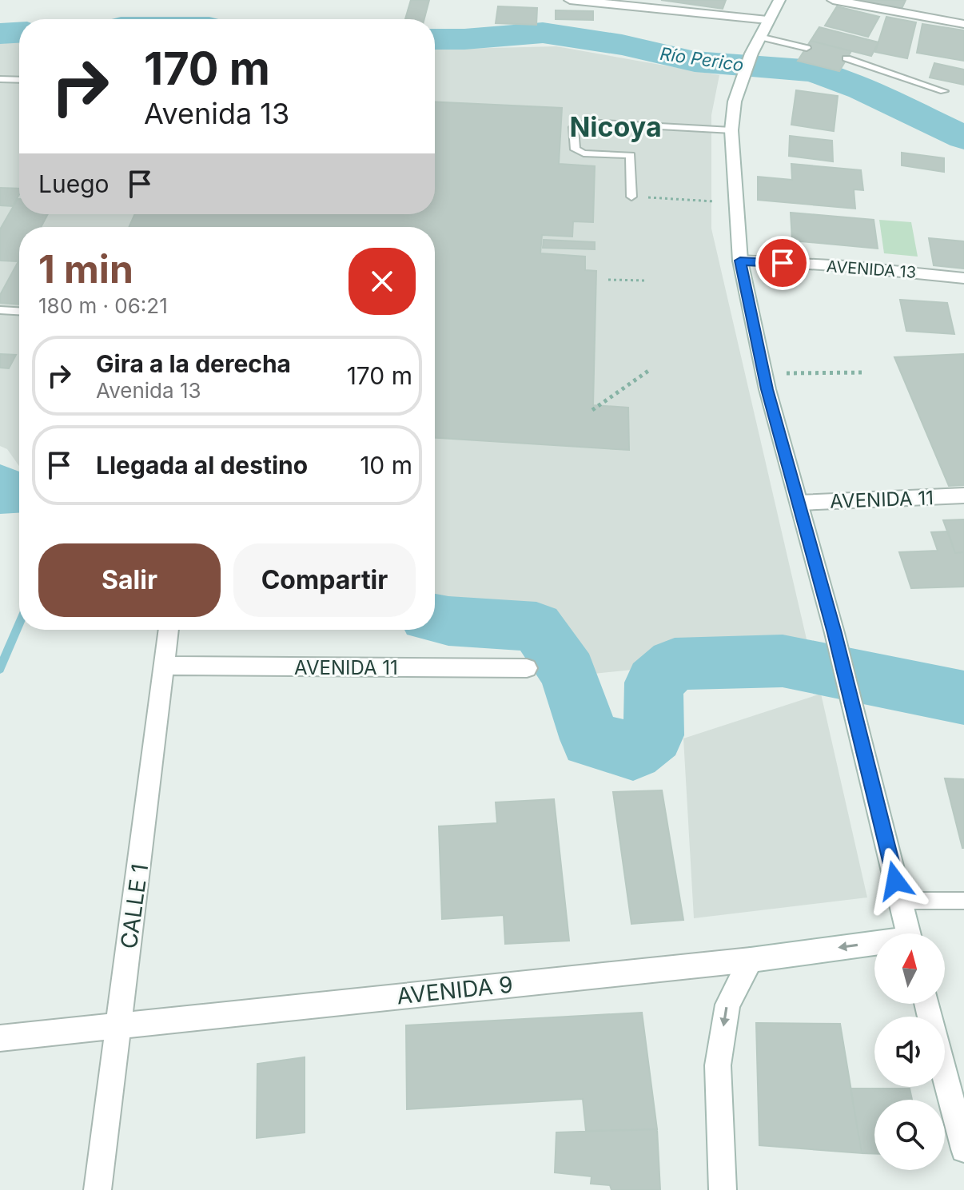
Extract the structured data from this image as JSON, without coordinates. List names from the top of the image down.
{
  "streets": {
    "street": [
      "AVENIDA 13",
      "AVENIDA 11",
      "CALLE 1",
      "AVENIDA 9"
    ]
  },
  "crossings": [
    ["AVENIDA 11", "CALLE 1"],
    ["CALLE 1", "AVENIDA 9"]
  ],
  "districts": ["Nicoya"],
  "water": ["Río Perico"],
  "north": "top",
  "page": {
    "turn": ["170 m", "Avenida 13"],
    "then": "Luego",
    "heading": ["1 min", "180 m · 06:21"],
    "list": [
      {
        "name": "Gira a la derecha",
        "note": "Avenida 13",
        "value": "170 m"
      },
      {
        "name": "Llegada al destino",
        "value": "10 m"
      }
    ],
    "buttons": ["Salir", "Compartir"]
  }
}
